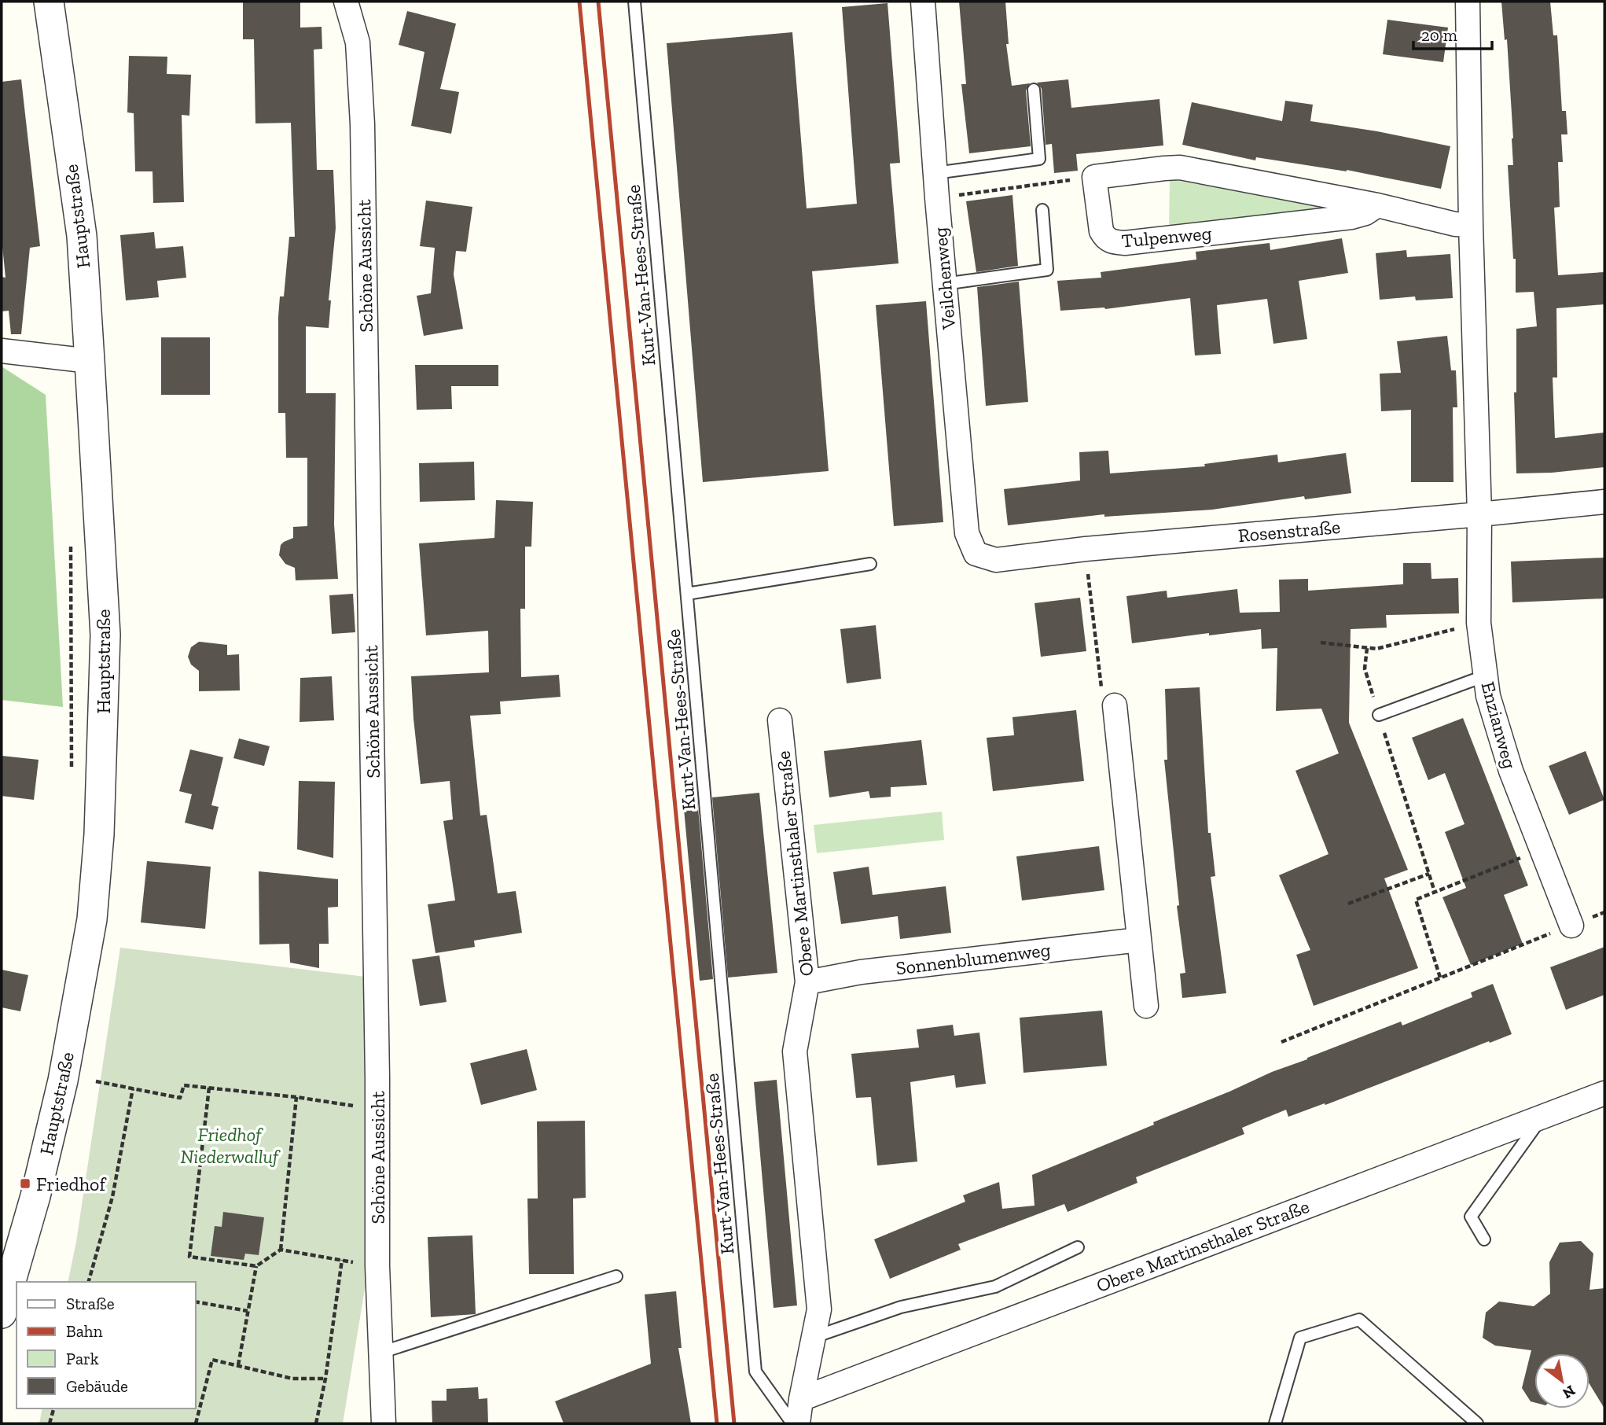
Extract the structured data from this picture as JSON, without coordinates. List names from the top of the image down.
{
  "streets": {
    "street": [
      "Hauptstraße",
      "Tulpenweg",
      "Schöne Aussicht",
      "Veilchenweg",
      "Rosenstraße",
      "Enzianweg",
      "Obere Martinsthaler Straße",
      "Sonnenblumenweg"
    ],
    "lane": ["Kurt-Van-Hees-Straße"]
  },
  "crossings": [
    ["Veilchenweg", "Rosenstraße"],
    ["Rosenstraße", "Enzianweg"],
    ["Obere Martinsthaler Straße", "Sonnenblumenweg"]
  ],
  "parks": ["Friedhof Niederwalluf"],
  "places": {
    "transit": ["Friedhof"]
  },
  "legend": [
    "Straße",
    "Bahn",
    "Park",
    "Gebäude"
  ],
  "scale_bar": "20 m",
  "north": "bottom right"
}
